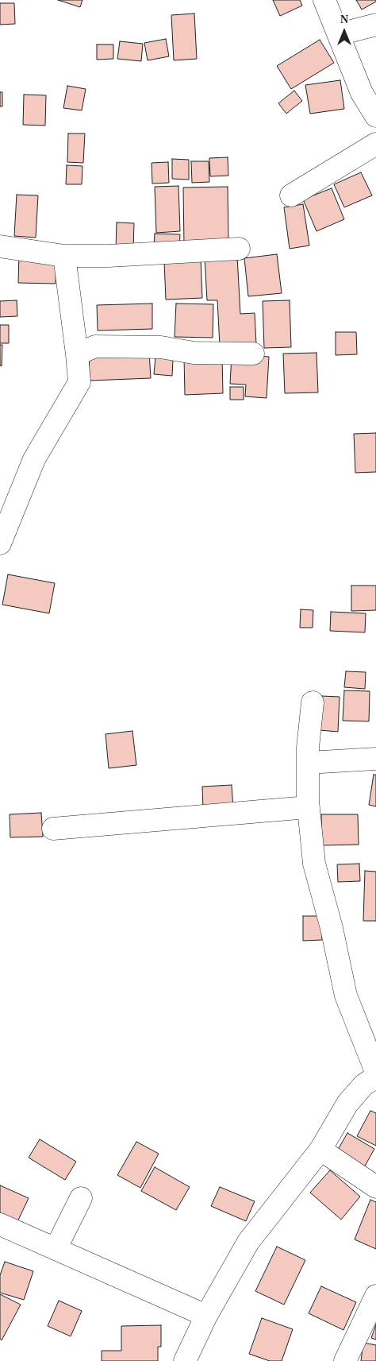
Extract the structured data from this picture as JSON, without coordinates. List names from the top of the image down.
{
  "north": "top"
}
